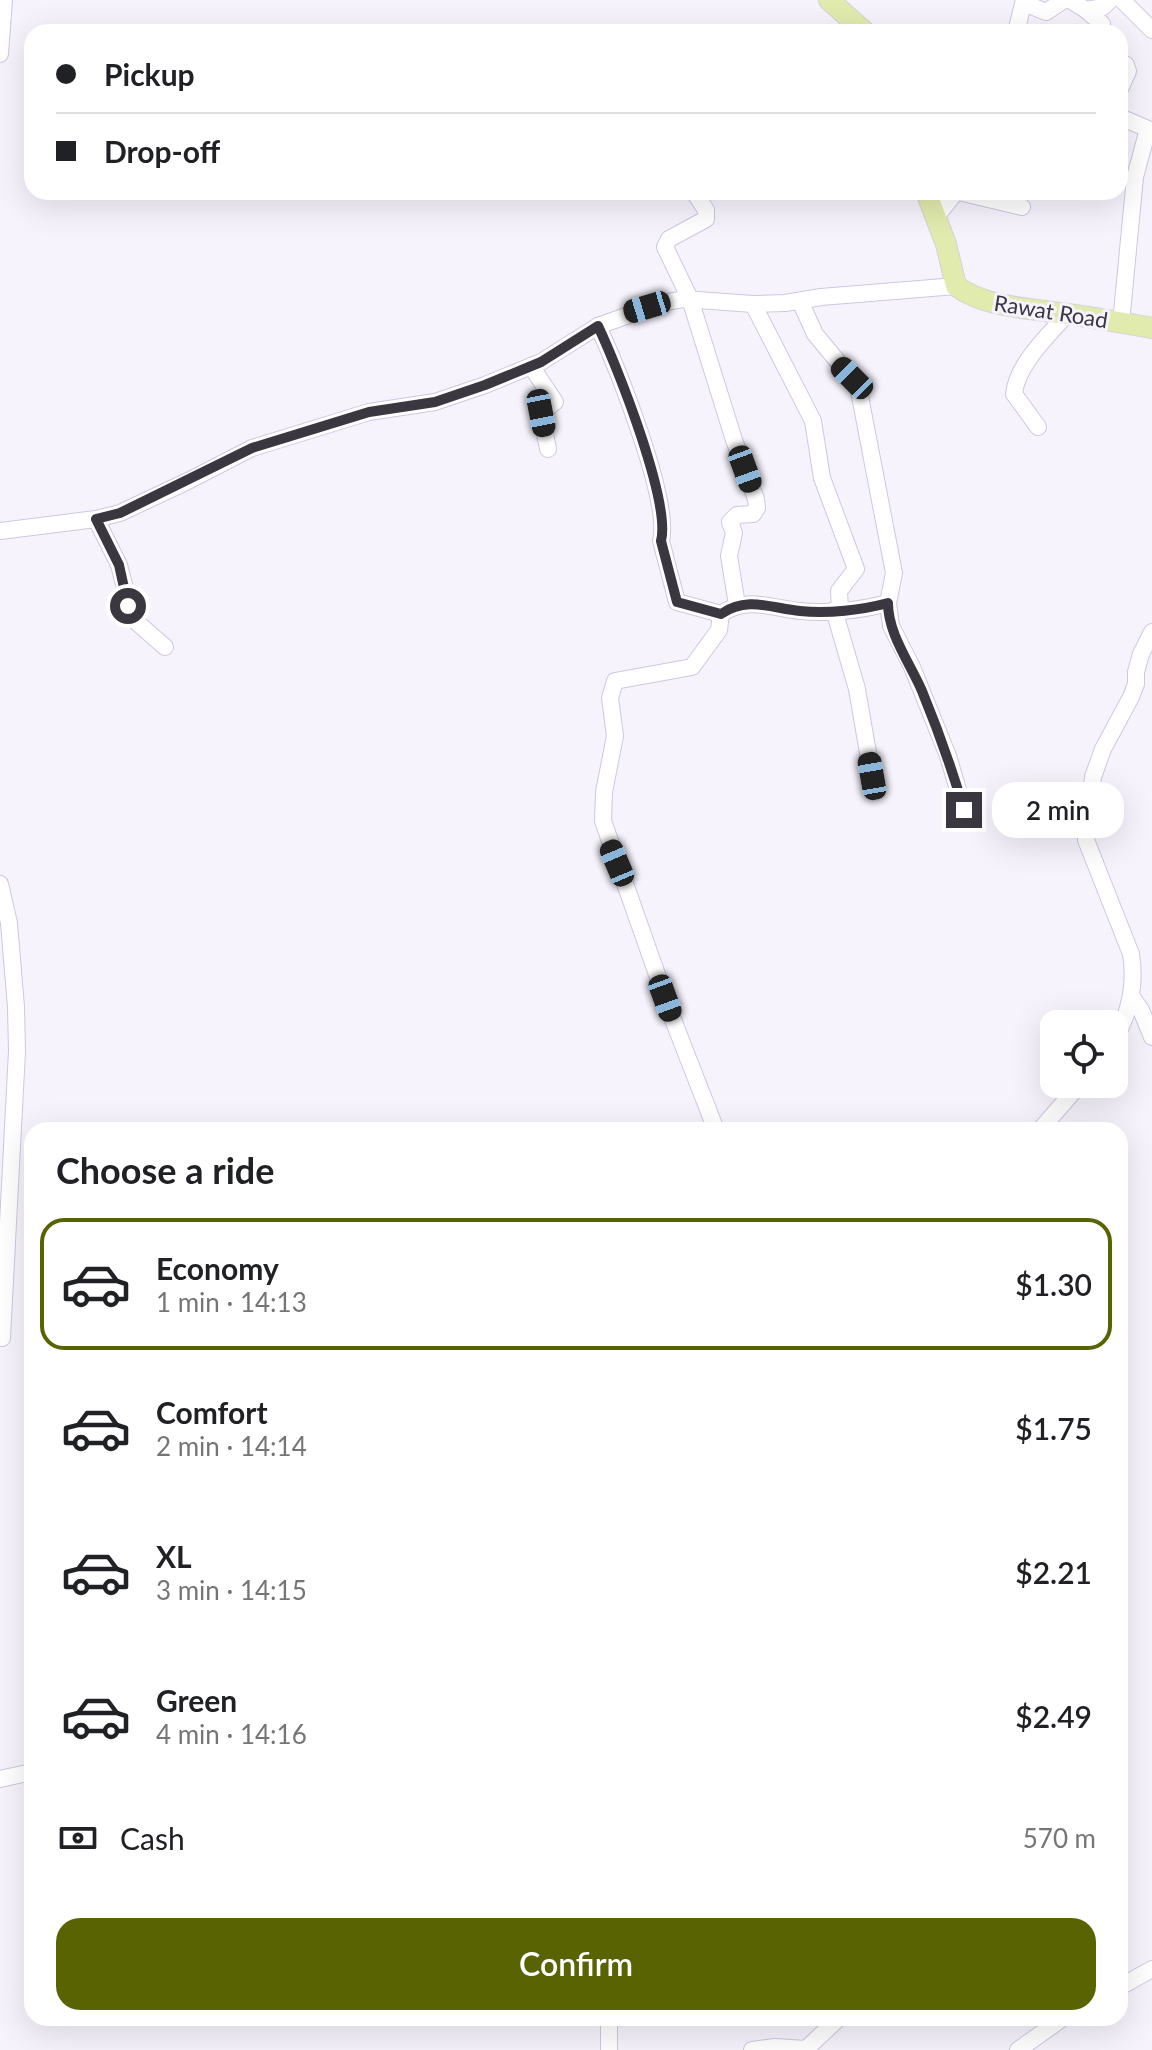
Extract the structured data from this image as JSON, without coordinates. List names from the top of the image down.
{
  "streets": {
    "main road": ["Rawat Road"]
  },
  "page": {
    "banner": ["Pickup", "Drop-off"],
    "bubble": "2 min",
    "heading": "Choose a ride",
    "list": [
      {
        "name": "Economy",
        "note": "1 min · 14:13",
        "value": "$1.30"
      },
      {
        "name": "Comfort",
        "note": "2 min · 14:14",
        "value": "$1.75"
      },
      {
        "name": "XL",
        "note": "3 min · 14:15",
        "value": "$2.21"
      },
      {
        "name": "Green",
        "note": "4 min · 14:16",
        "value": "$2.49"
      }
    ],
    "pay": ["Cash", "570 m"],
    "buttons": "Confirm"
  }
}
